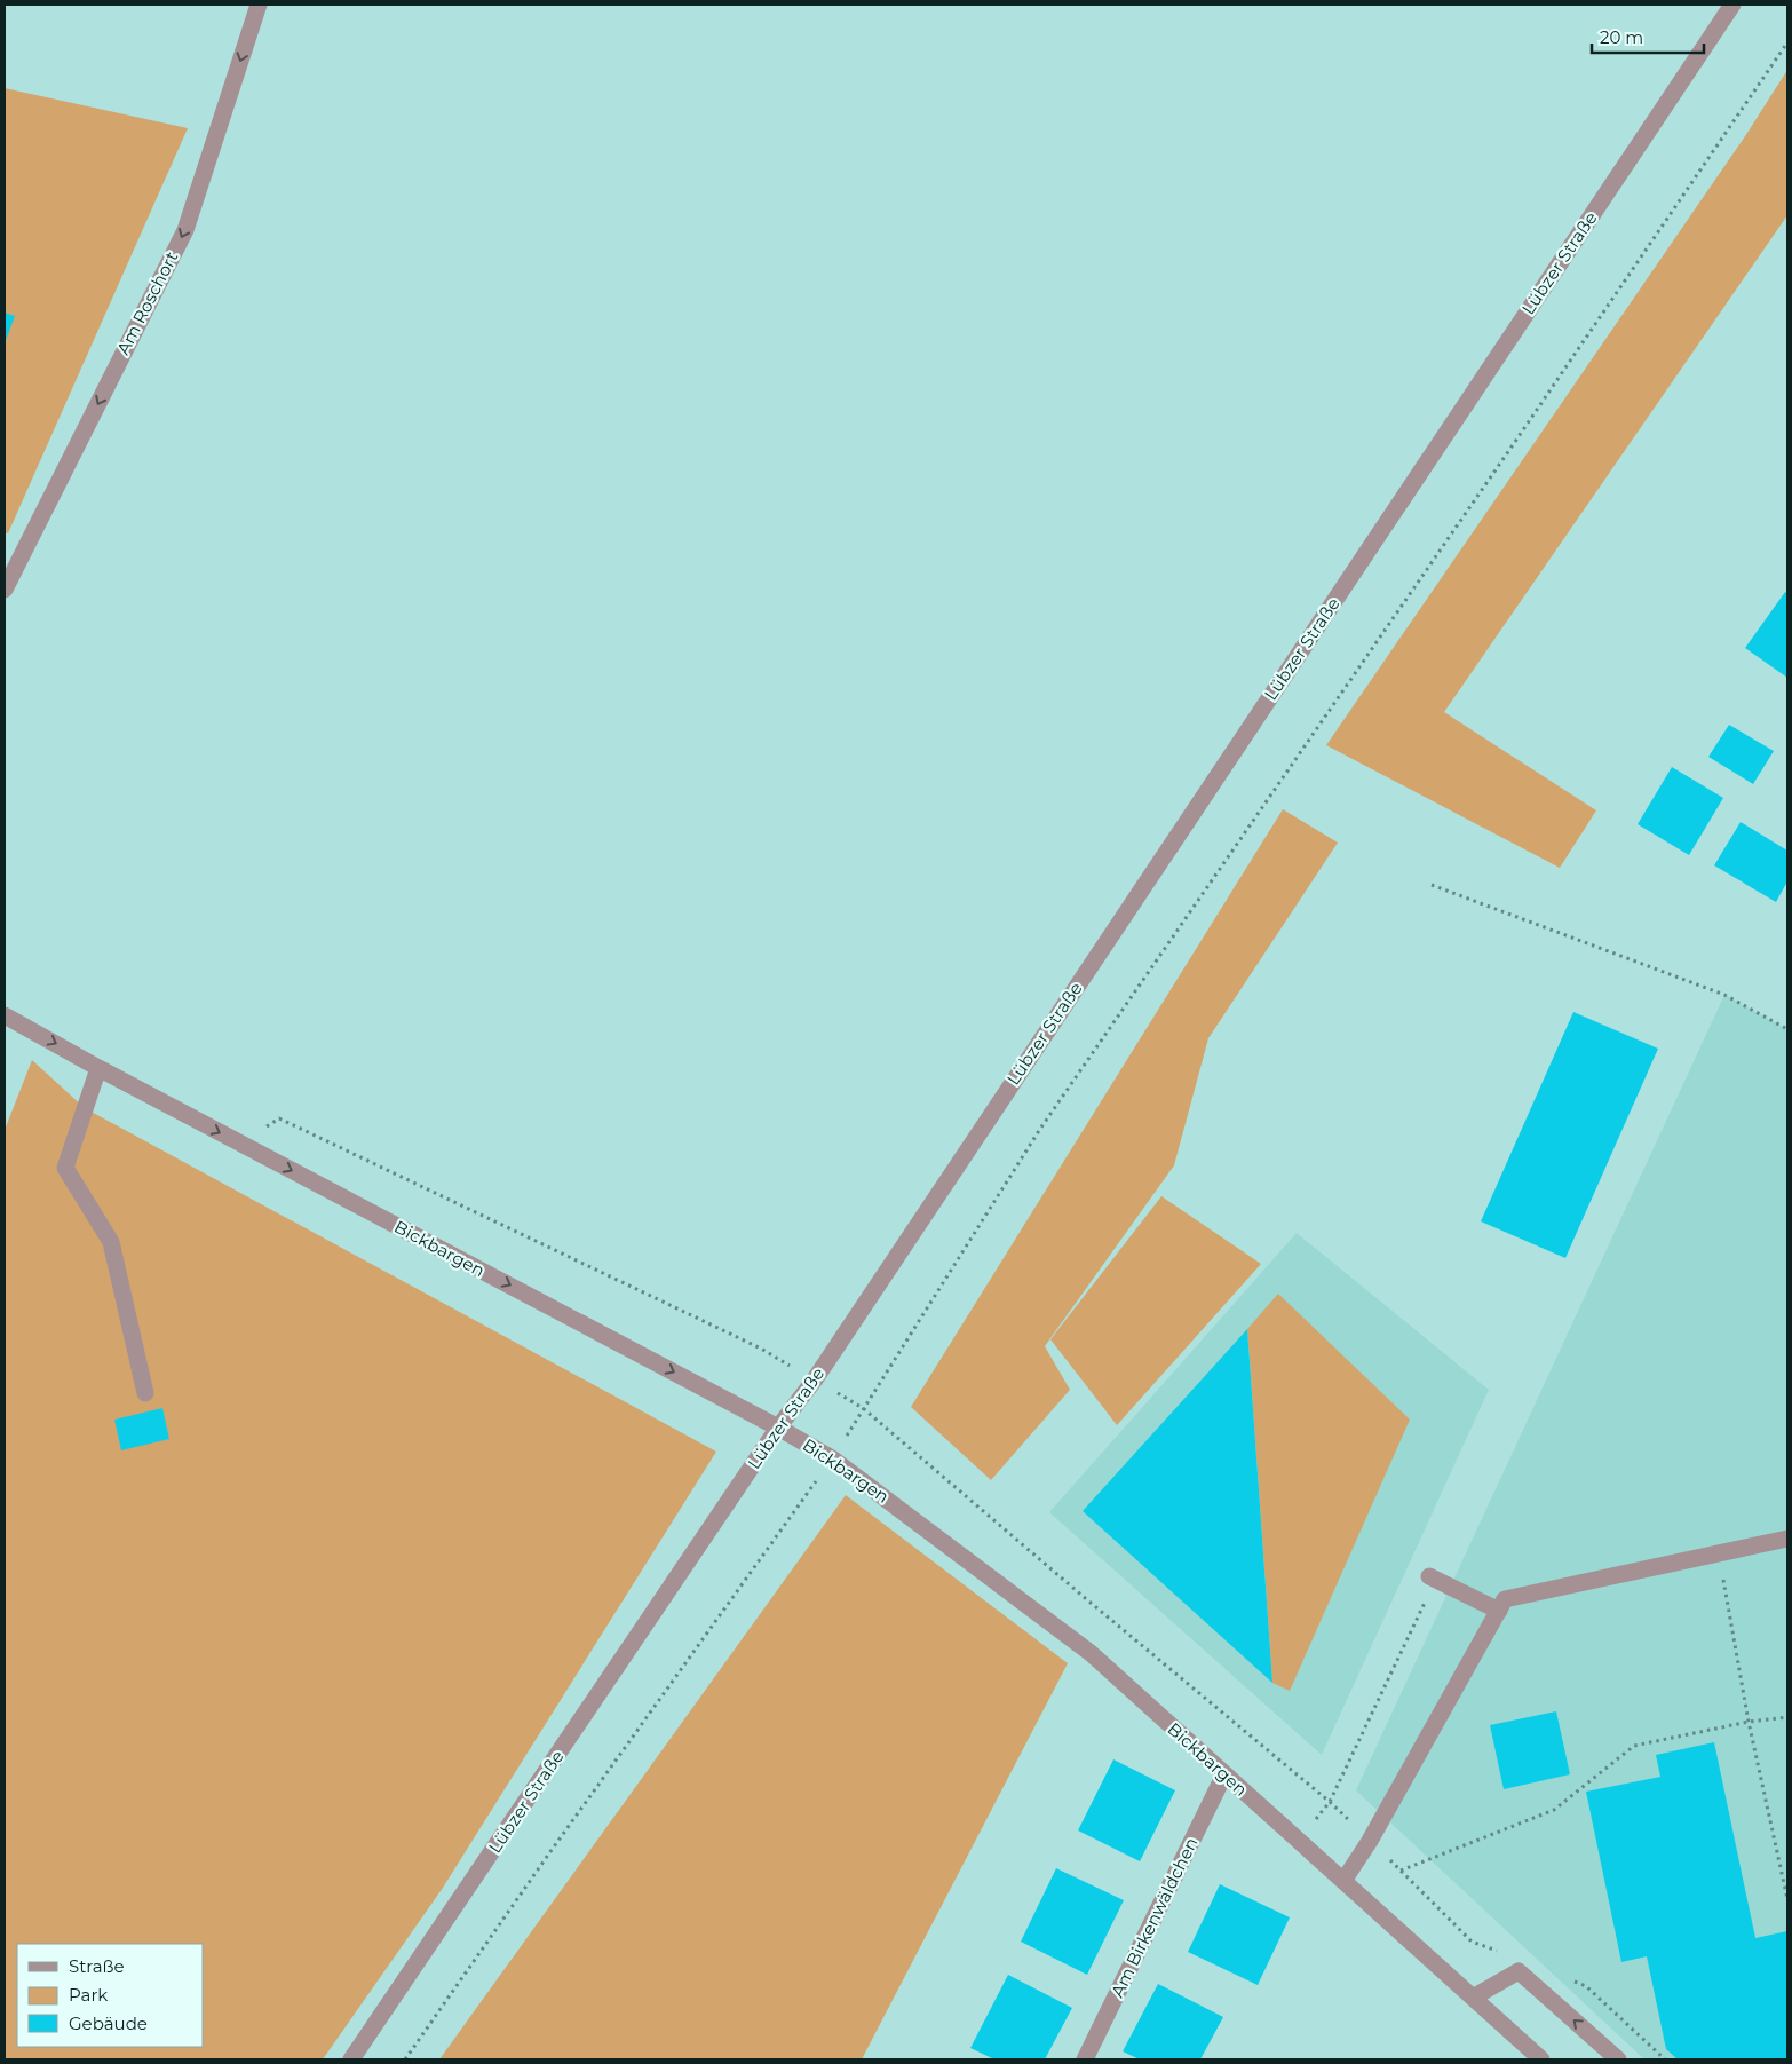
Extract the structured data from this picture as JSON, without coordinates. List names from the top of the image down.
{
  "streets": {
    "street": [
      "Lübzer Straße",
      "Am Roschort",
      "Bickbargen",
      "Am Birkenwäldchen"
    ]
  },
  "crossings": [
    ["Lübzer Straße", "Bickbargen"],
    ["Bickbargen", "Am Birkenwäldchen"]
  ],
  "one_way": ["Am Roschort", "Bickbargen"],
  "legend": ["Straße", "Park", "Gebäude"],
  "scale_bar": "20 m"
}
